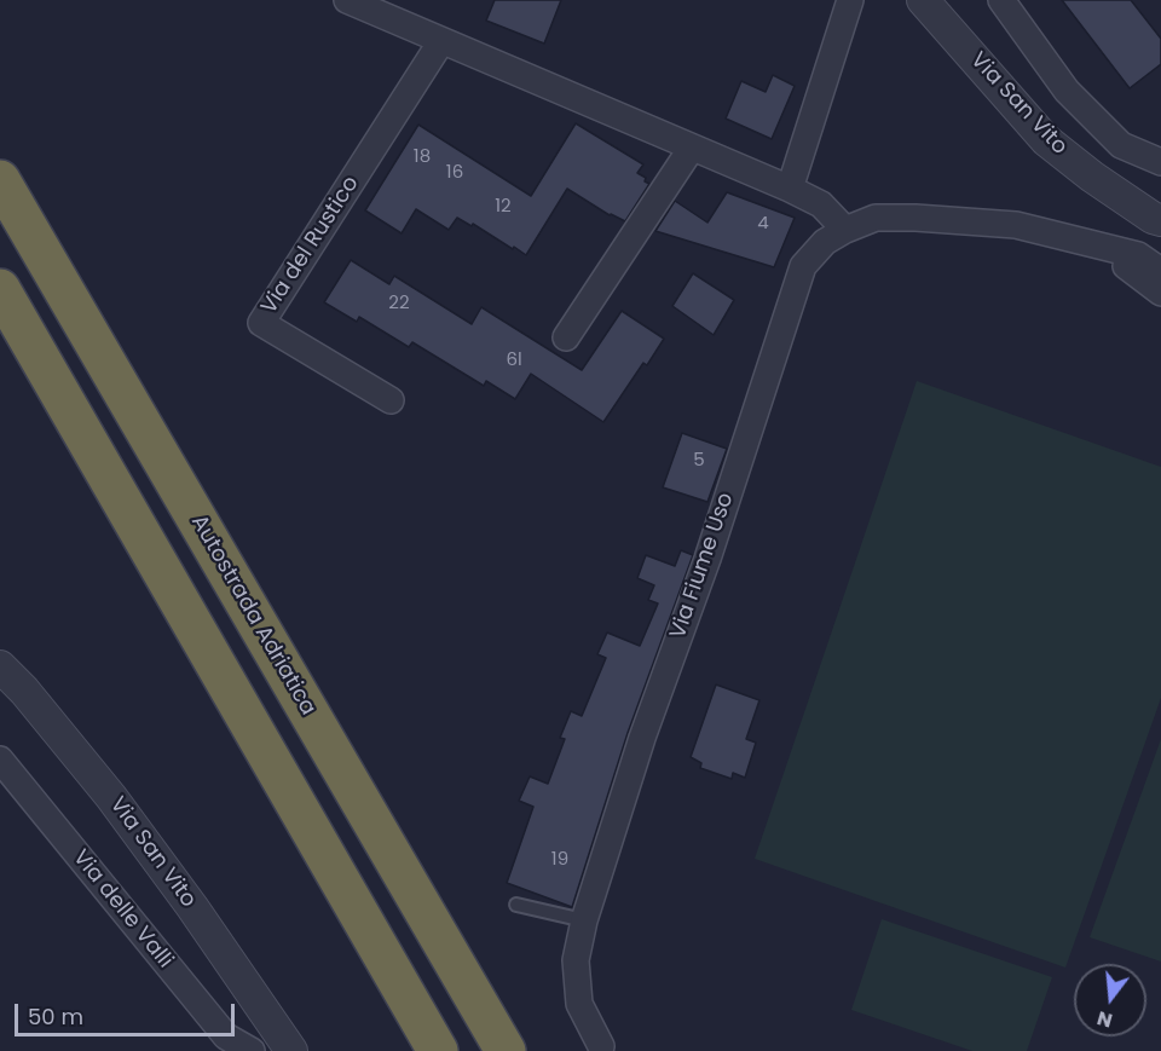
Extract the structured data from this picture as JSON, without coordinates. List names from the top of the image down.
{
  "streets": {
    "highway": ["Autostrada Adriatica"],
    "street": [
      "Via San Vito",
      "Via del Rustico",
      "Via Fiume Uso",
      "Via delle Valli"
    ]
  },
  "house_numbers": [
    "18",
    "16",
    "12",
    "4",
    "22",
    "6l",
    "5",
    "19"
  ],
  "scale_bar": "50 m",
  "north": "bottom"
}
